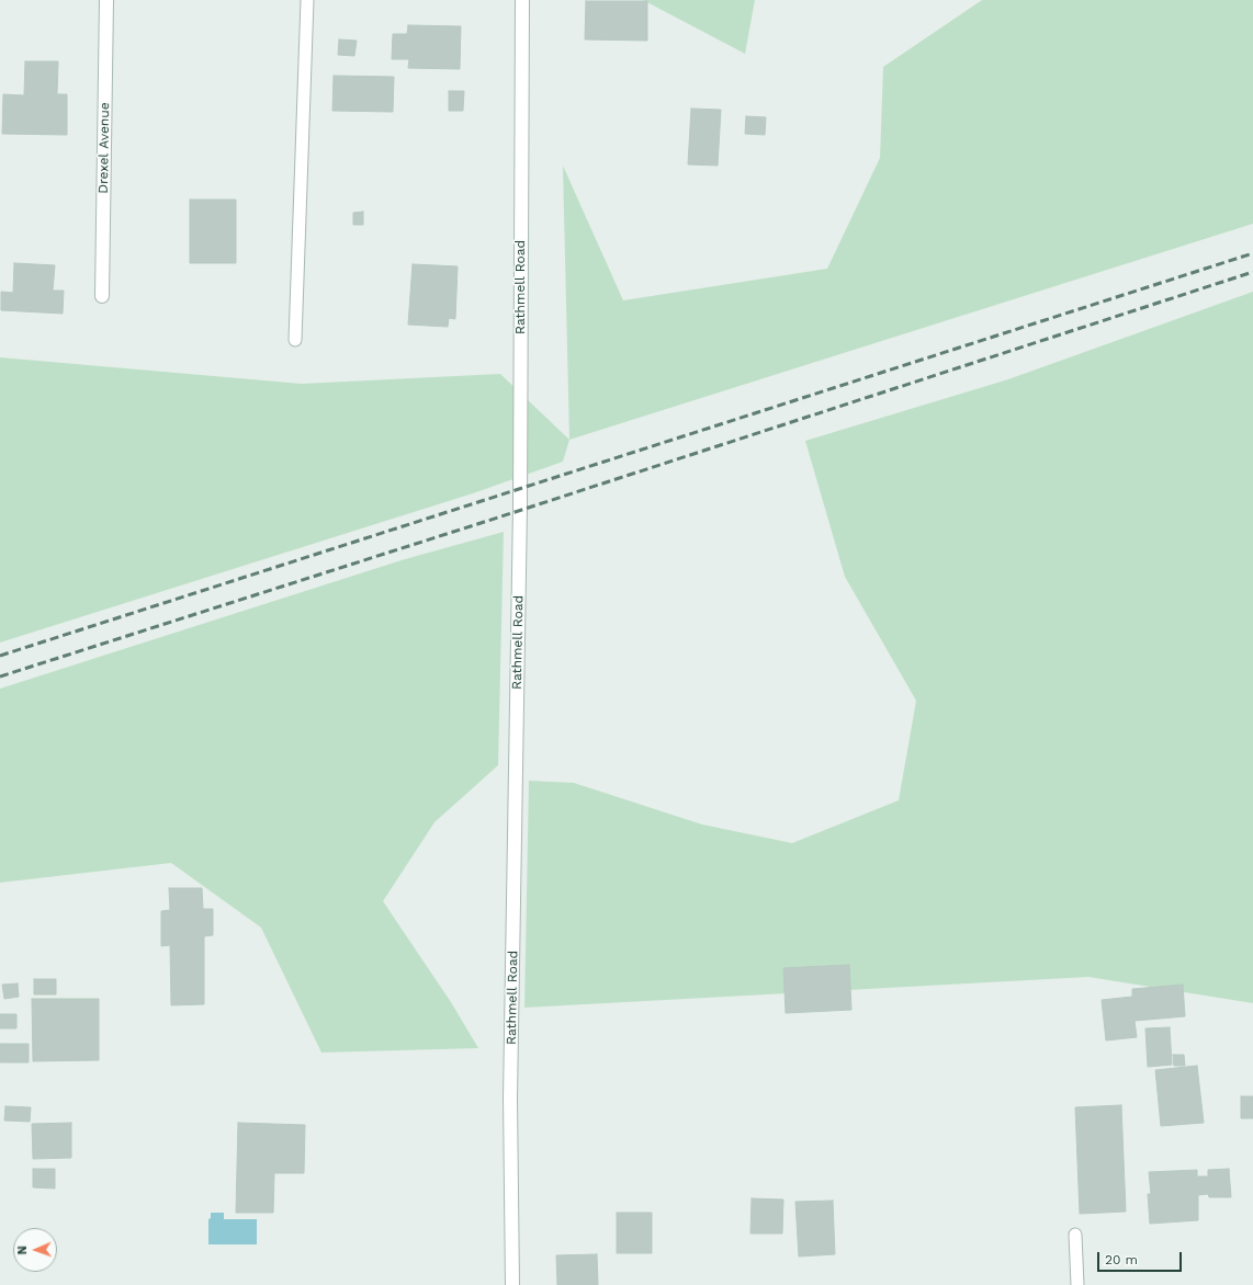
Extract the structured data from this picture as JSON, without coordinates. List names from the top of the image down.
{
  "streets": {
    "street": ["Drexel Avenue", "Rathmell Road"]
  },
  "scale_bar": "20 m",
  "north": "left"
}
